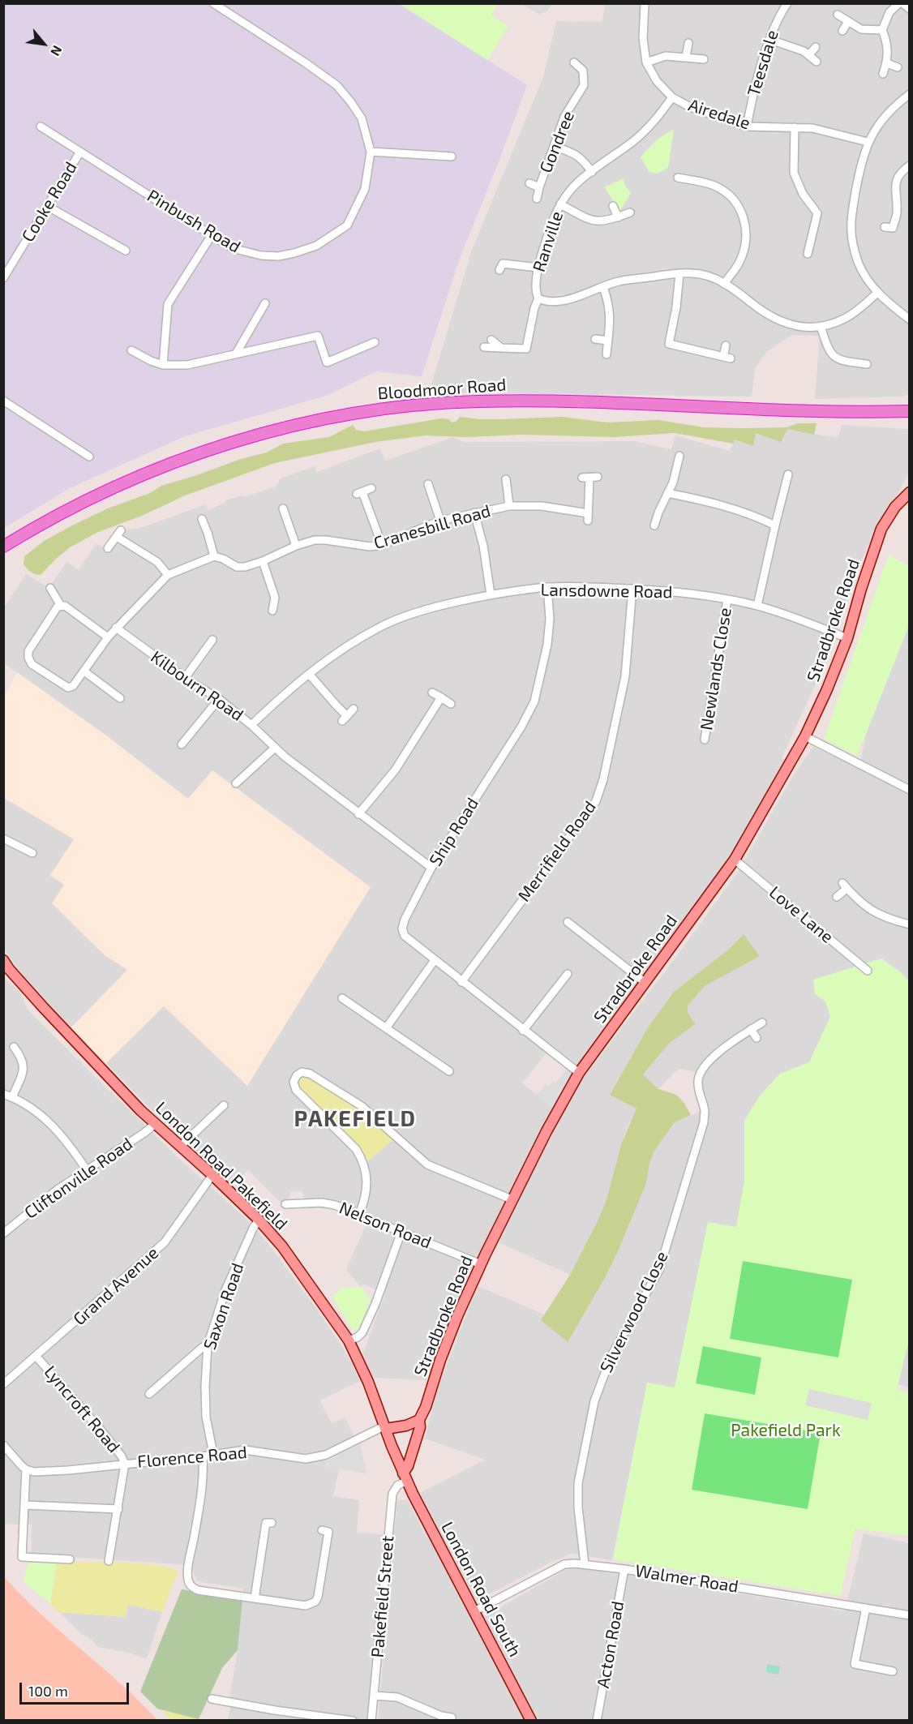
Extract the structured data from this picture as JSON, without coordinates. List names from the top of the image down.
{
  "streets": {
    "highway": ["Bloodmoor Road"],
    "main road": ["Stradbroke Road", "London Road Pakefield", "London Road South"],
    "street": [
      "Teesdale",
      "Airedale",
      "Gondree",
      "Cooke Road",
      "Pinbush Road",
      "Ranville",
      "Cranesbill Road",
      "Lansdowne Road",
      "Newlands Close",
      "Kilbourn Road",
      "Ship Road",
      "Merrifield Road",
      "Love Lane",
      "Cliftonville Road",
      "Nelson Road",
      "Grand Avenue",
      "Saxon Road",
      "Silverwood Close",
      "Lyncroft Road",
      "Florence Road",
      "Walmer Road",
      "Pakefield Street",
      "Acton Road"
    ]
  },
  "crossings": [
    ["Teesdale", "Airedale"],
    ["Airedale", "Ranville"],
    ["Cooke Road", "Pinbush Road"],
    ["Lansdowne Road", "Stradbroke Road"],
    ["Lansdowne Road", "Newlands Close"],
    ["Lansdowne Road", "Kilbourn Road"],
    ["Lansdowne Road", "Ship Road"],
    ["Lansdowne Road", "Merrifield Road"],
    ["Stradbroke Road", "Ship Road"],
    ["Stradbroke Road", "Love Lane"],
    ["Stradbroke Road", "London Road Pakefield"],
    ["Stradbroke Road", "Nelson Road"],
    ["Stradbroke Road", "London Road South"],
    ["Stradbroke Road", "Pakefield Street"],
    ["Kilbourn Road", "Ship Road"],
    ["Ship Road", "Merrifield Road"],
    ["London Road Pakefield", "Cliftonville Road"],
    ["London Road Pakefield", "Grand Avenue"],
    ["London Road Pakefield", "Saxon Road"],
    ["London Road Pakefield", "Florence Road"],
    ["London Road Pakefield", "London Road South"],
    ["London Road Pakefield", "Pakefield Street"],
    ["Grand Avenue", "Lyncroft Road"],
    ["Saxon Road", "Florence Road"],
    ["Silverwood Close", "Walmer Road"],
    ["Lyncroft Road", "Florence Road"],
    ["Walmer Road", "London Road South"],
    ["Walmer Road", "Acton Road"],
    ["London Road South", "Pakefield Street"]
  ],
  "districts": ["PAKEFIELD"],
  "parks": ["Pakefield Park"],
  "scale_bar": "100 m",
  "north": "bottom right"
}
